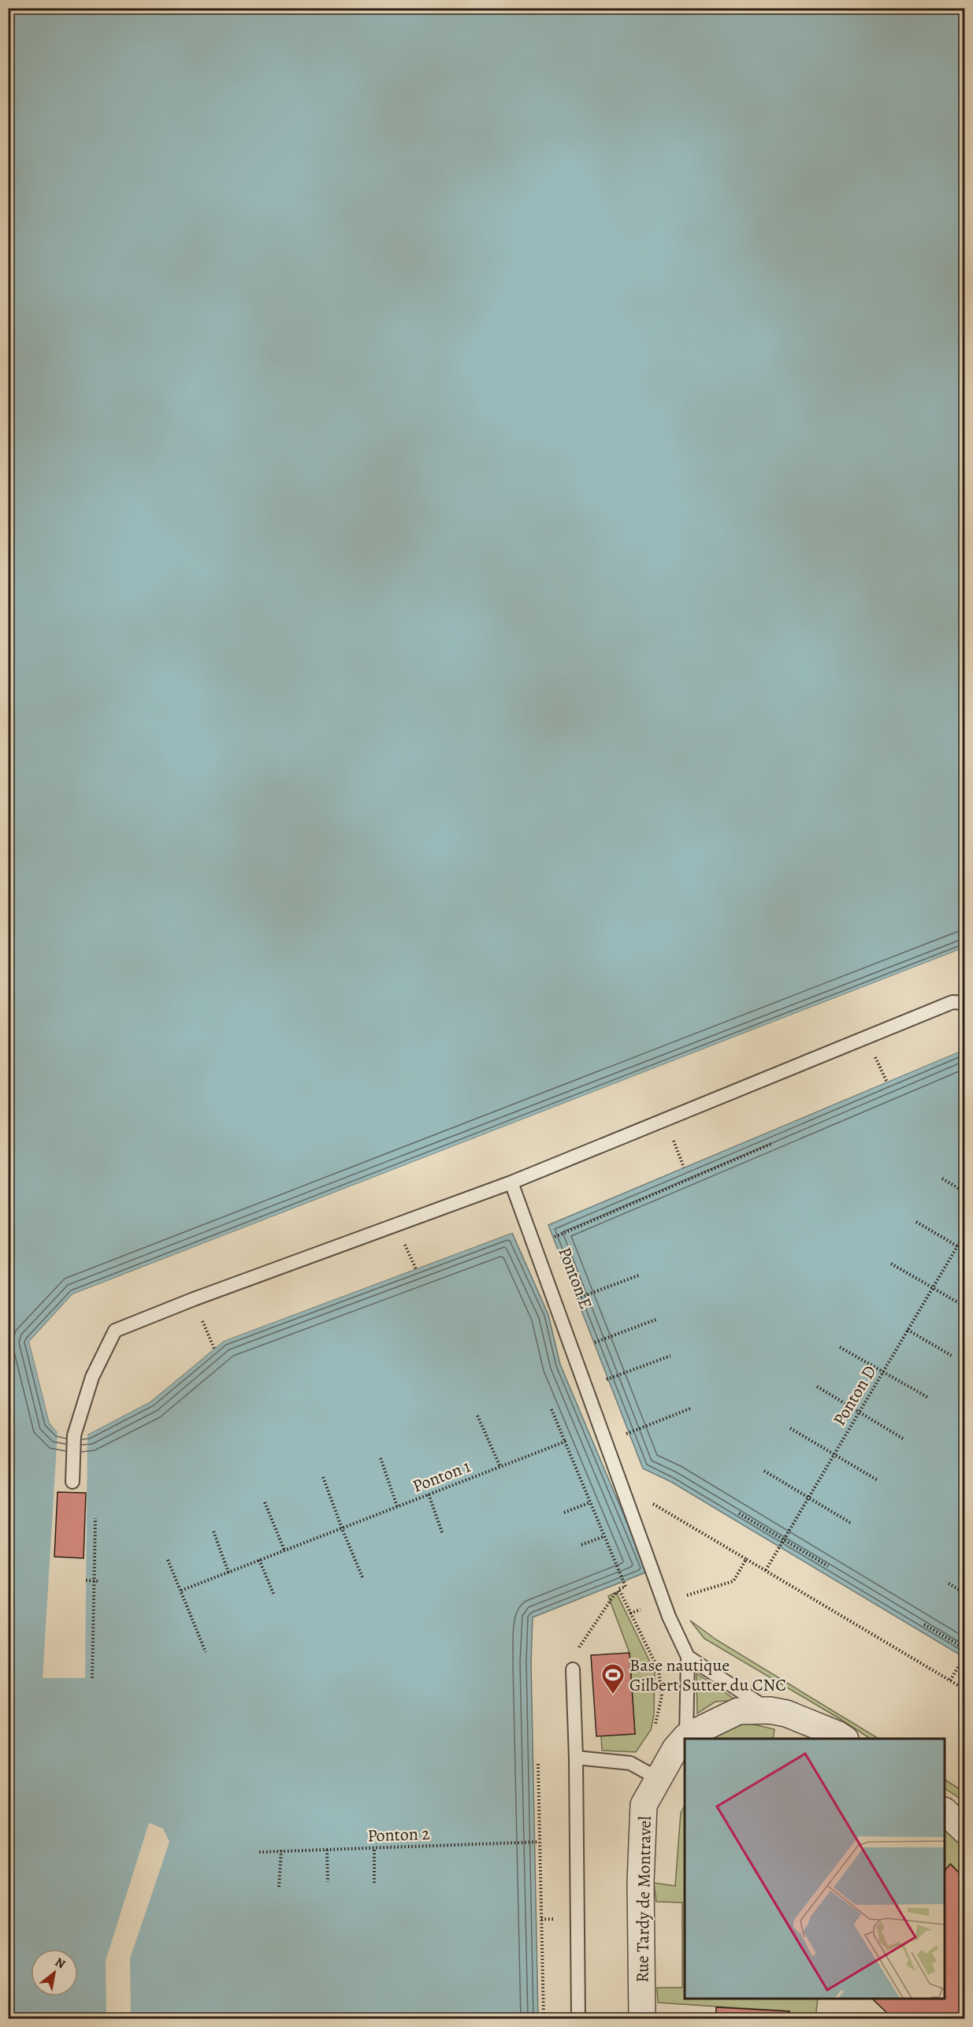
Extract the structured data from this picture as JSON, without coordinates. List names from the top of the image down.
{
  "streets": {
    "street": ["Rue Tardy de Montravel"],
    "path": [
      "Ponton E",
      "Ponton D",
      "Ponton 1",
      "Ponton 2"
    ]
  },
  "places": {
    "sports": ["Base nautique Gilbert Sutter du CNC"]
  },
  "north": "top right"
}
